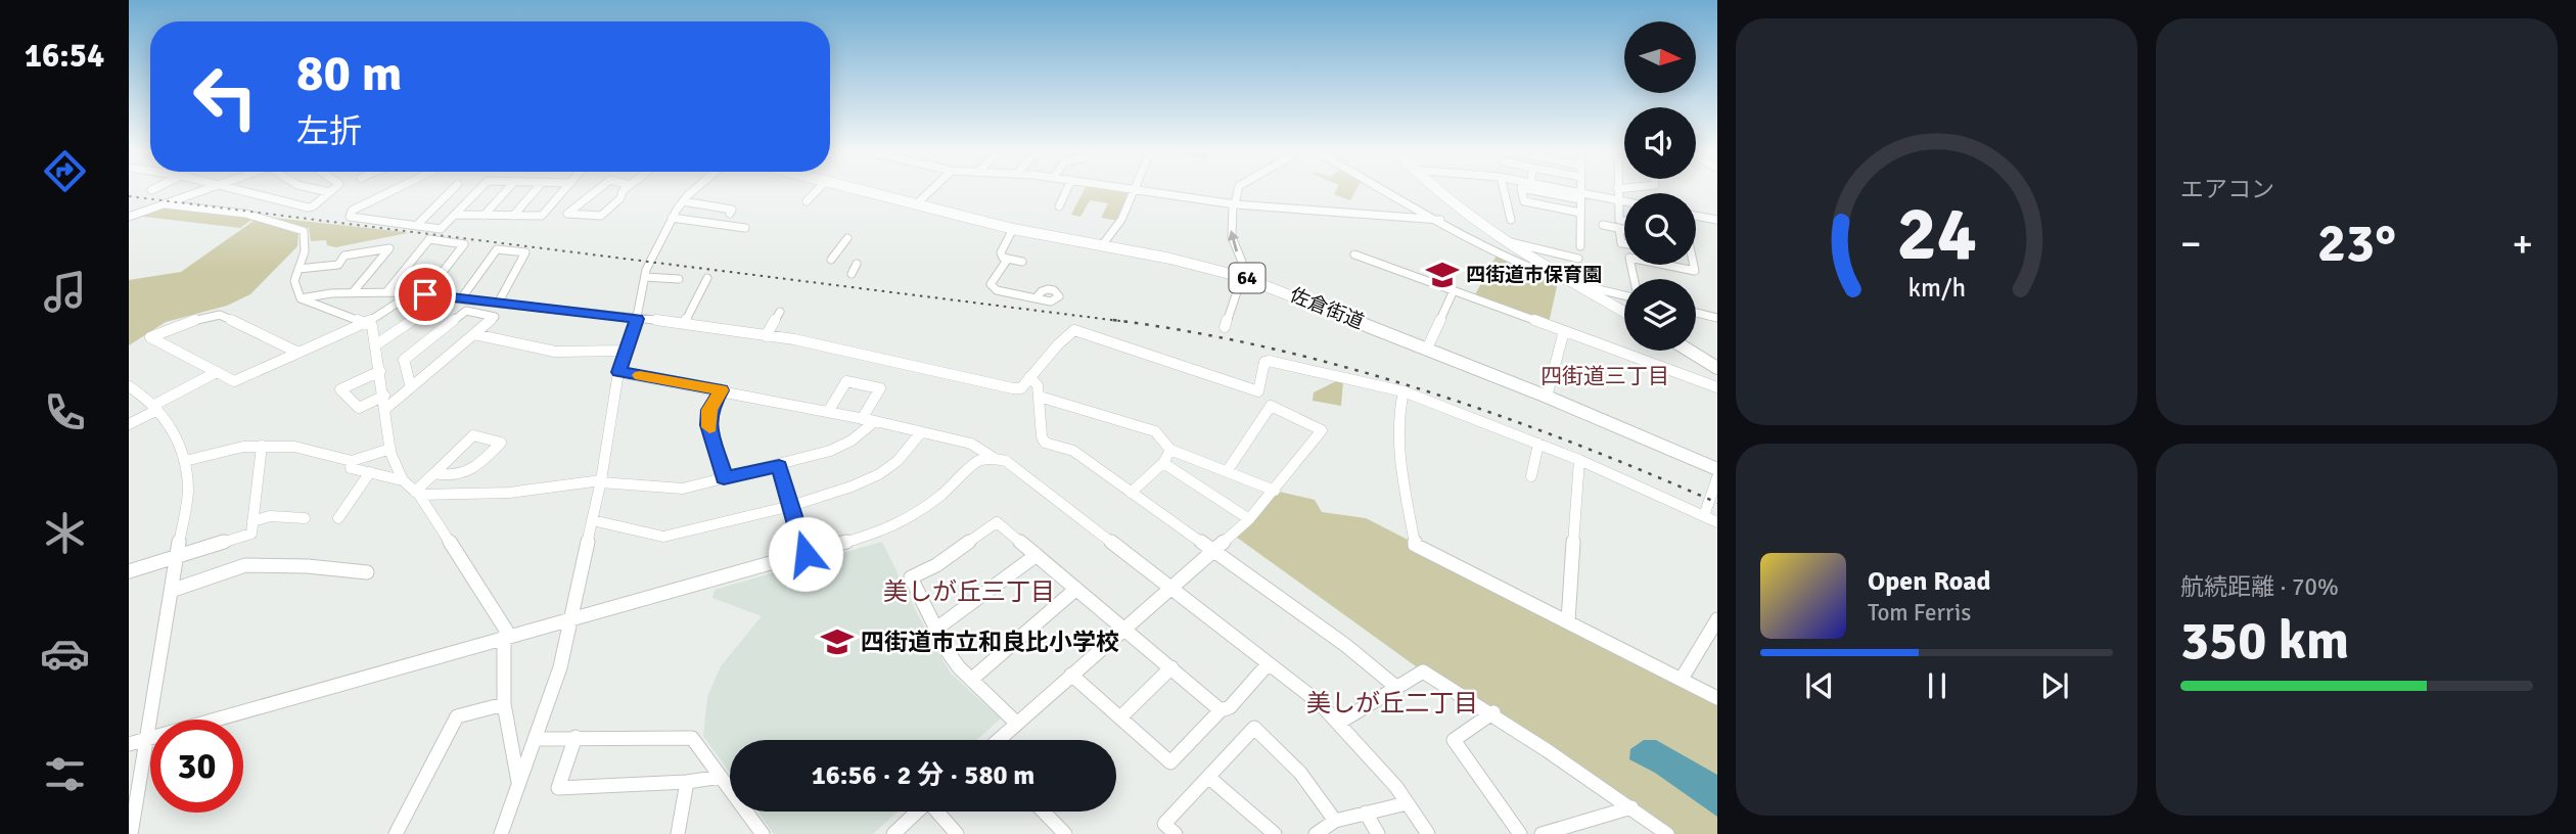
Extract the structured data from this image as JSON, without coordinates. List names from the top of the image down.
{
  "streets": {
    "main road": ["64", "佐倉街道"]
  },
  "districts": ["四街道三丁目", "美しが丘三丁目", "美しが丘二丁目"],
  "places": {
    "school or university": ["四街道市保育園", "四街道市立和良比小学校"]
  },
  "north": "right",
  "page": {
    "tabs": "16:54",
    "tile": [
      "エアコン",
      ["航続距離 · 70%", "350 km"]
    ],
    "turn": ["80 m", "左折"],
    "heat": ["−", "23°", "+"],
    "song": ["Open Road", "Tom Ferris"],
    "limit": "30",
    "trip": "16:56 · 2 分 · 580 m",
    "gauge": ["24", "km/h"]
  }
}
